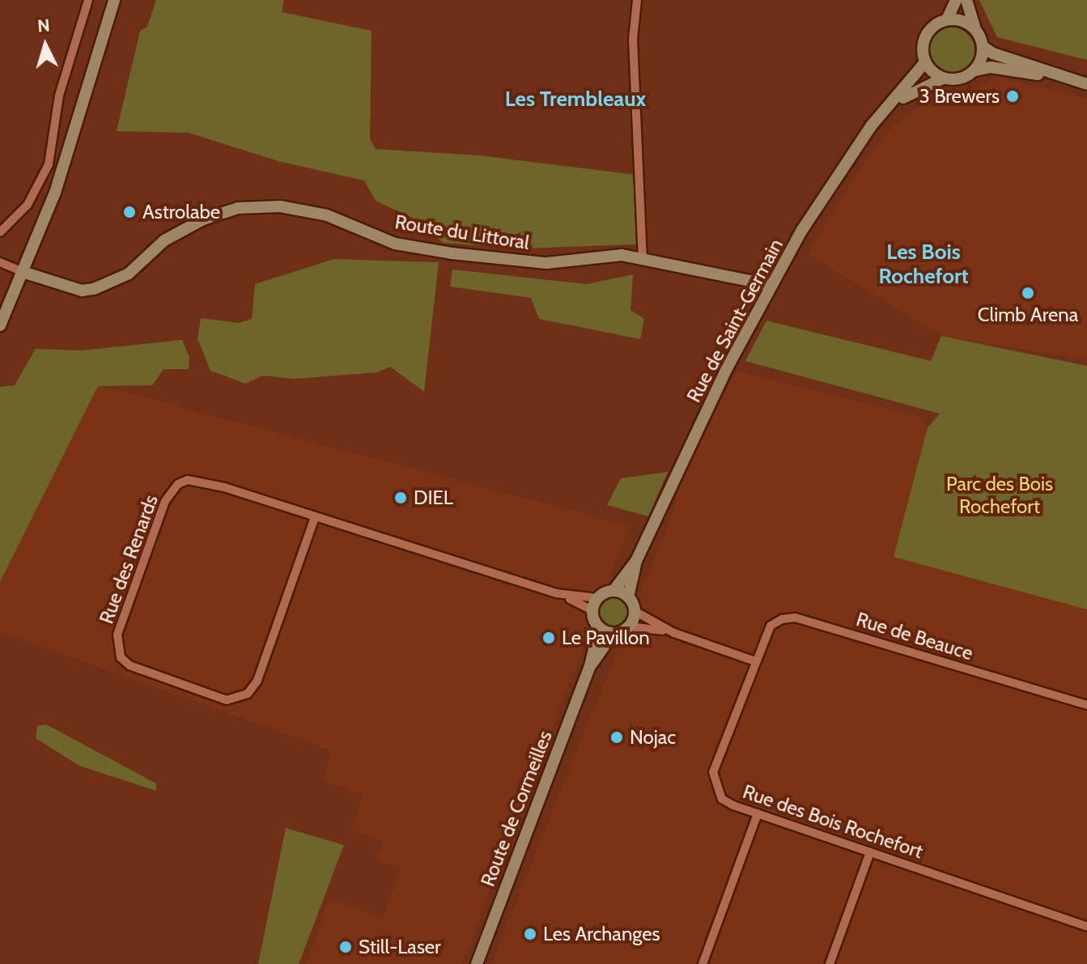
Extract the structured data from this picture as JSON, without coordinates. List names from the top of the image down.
{
  "streets": {
    "main road": ["Route du Littoral", "Rue de Saint-Germain", "Route de Cormeilles"],
    "street": ["Rue des Renards", "Rue de Beauce", "Rue des Bois Rochefort"]
  },
  "crossings": [
    ["Route du Littoral", "Rue de Saint-Germain"],
    ["Rue de Saint-Germain", "Rue des Renards"],
    ["Rue de Saint-Germain", "Route de Cormeilles"],
    ["Rue des Renards", "Route de Cormeilles"],
    ["Rue de Beauce", "Rue des Bois Rochefort"]
  ],
  "districts": ["Les Trembleaux", "Les Bois Rochefort"],
  "parks": ["Parc des Bois Rochefort"],
  "places": [
    "3 Brewers",
    "Astrolabe",
    "Climb Arena",
    "DIEL",
    "Le Pavillon",
    "Nojac",
    "Les Archanges",
    "Still-Laser"
  ],
  "north": "top"
}
